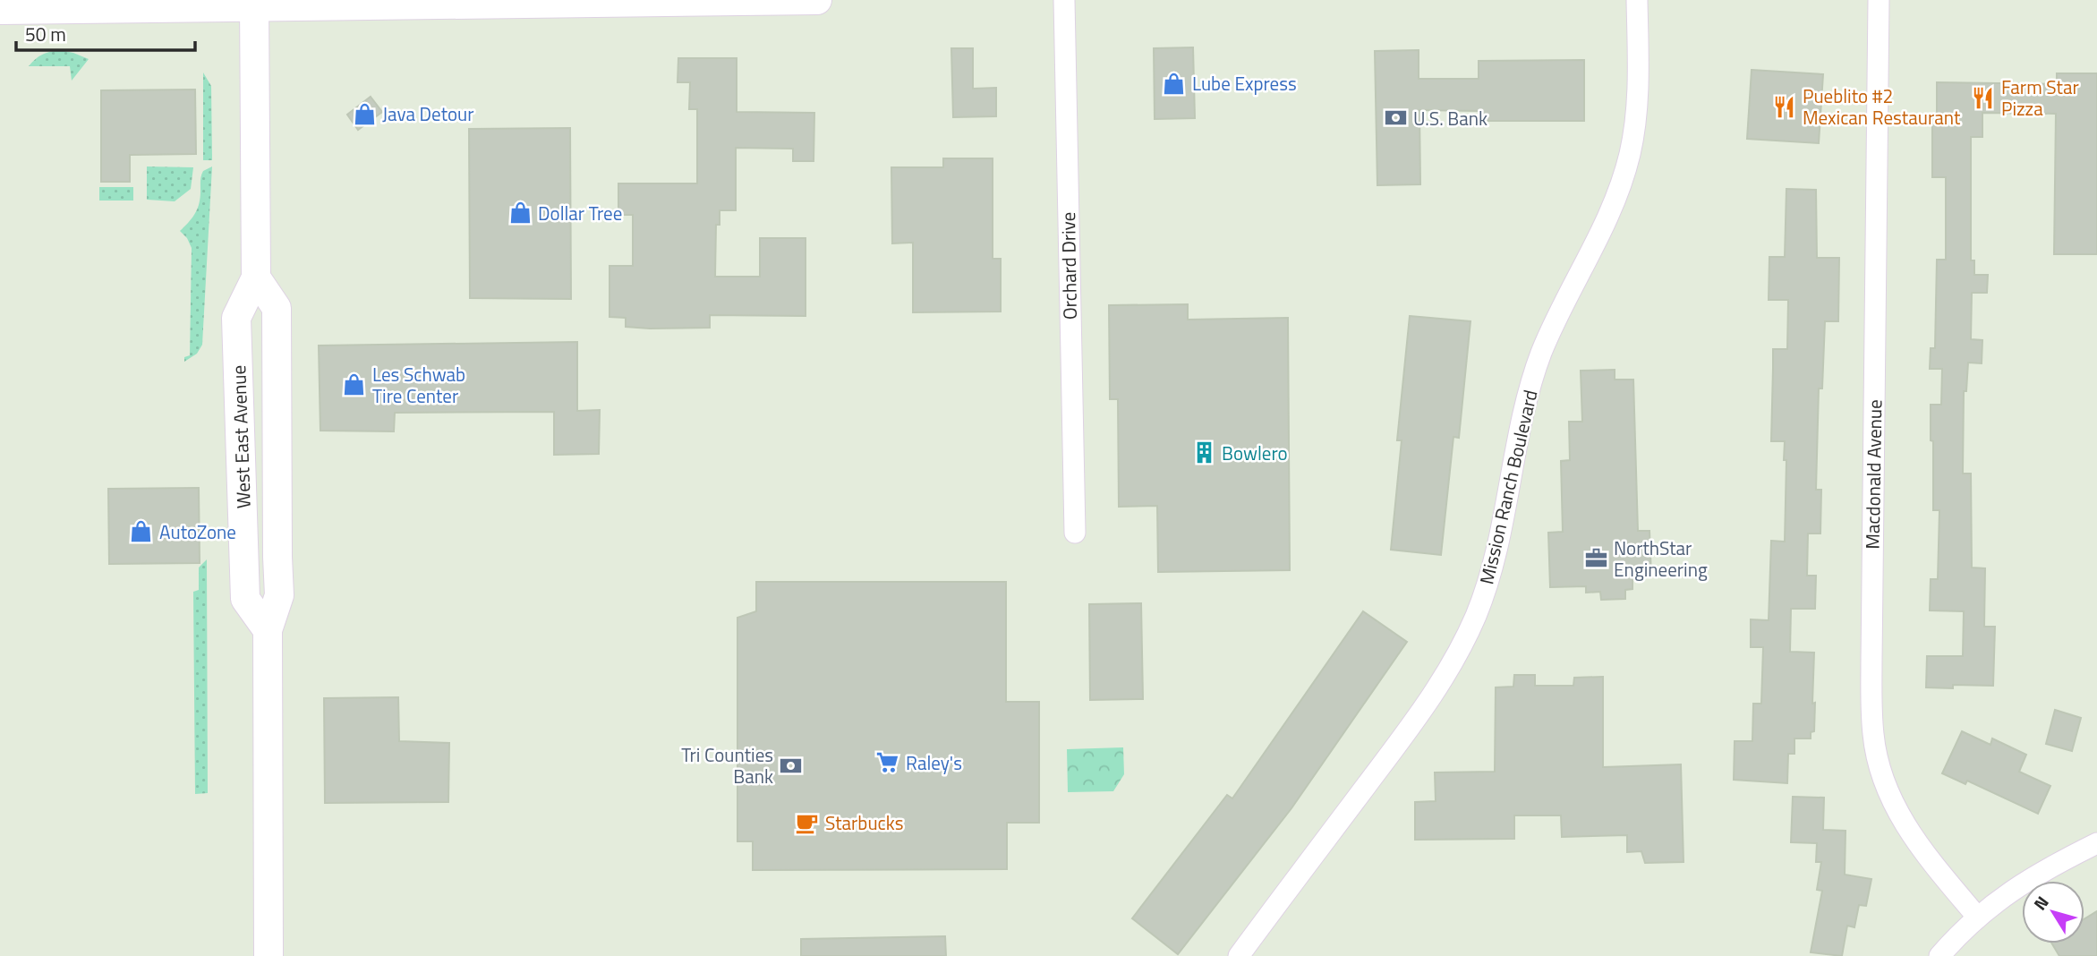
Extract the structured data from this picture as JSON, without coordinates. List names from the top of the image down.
{
  "streets": {
    "main road": ["West East Avenue"],
    "street": ["Orchard Drive", "Macdonald Avenue", "Mission Ranch Boulevard"]
  },
  "places": {
    "shop": [
      "Lube Express",
      "Java Detour",
      "Dollar Tree",
      "Les Schwab Tire Center",
      "AutoZone"
    ],
    "restaurant": ["Farm Star Pizza", "Pueblito #2 Mexican Restaurant"],
    "bank": ["U.S. Bank", "Tri Counties Bank"],
    "building": ["Bowlero"],
    "office": ["NorthStar Engineering"],
    "supermarket": ["Raley's"],
    "cafe": ["Starbucks"]
  },
  "scale_bar": "50 m",
  "north": "top left"
}
